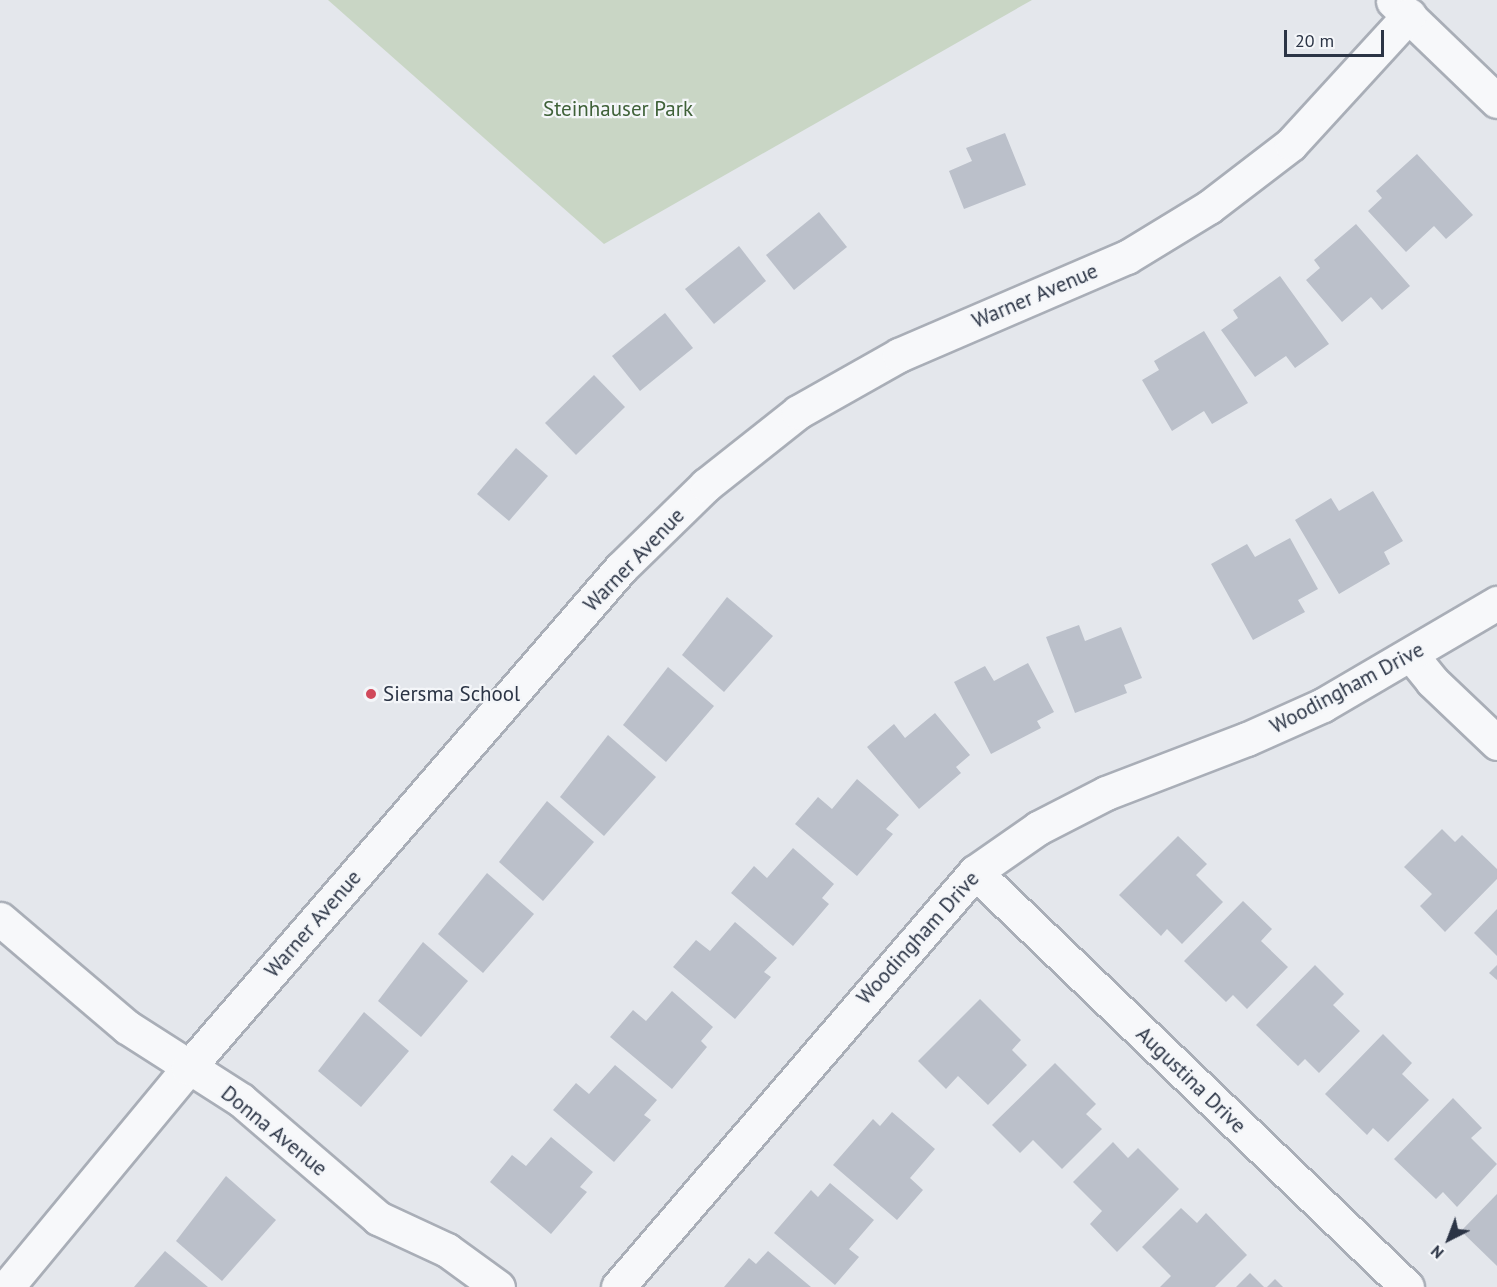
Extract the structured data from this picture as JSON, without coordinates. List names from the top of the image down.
{
  "streets": {
    "street": [
      "Warner Avenue",
      "Woodingham Drive",
      "Augustina Drive",
      "Donna Avenue"
    ]
  },
  "crossings": [
    ["Warner Avenue", "Donna Avenue"],
    ["Woodingham Drive", "Augustina Drive"]
  ],
  "parks": ["Steinhauser Park"],
  "places": ["Siersma School"],
  "scale_bar": "20 m",
  "north": "bottom left"
}
